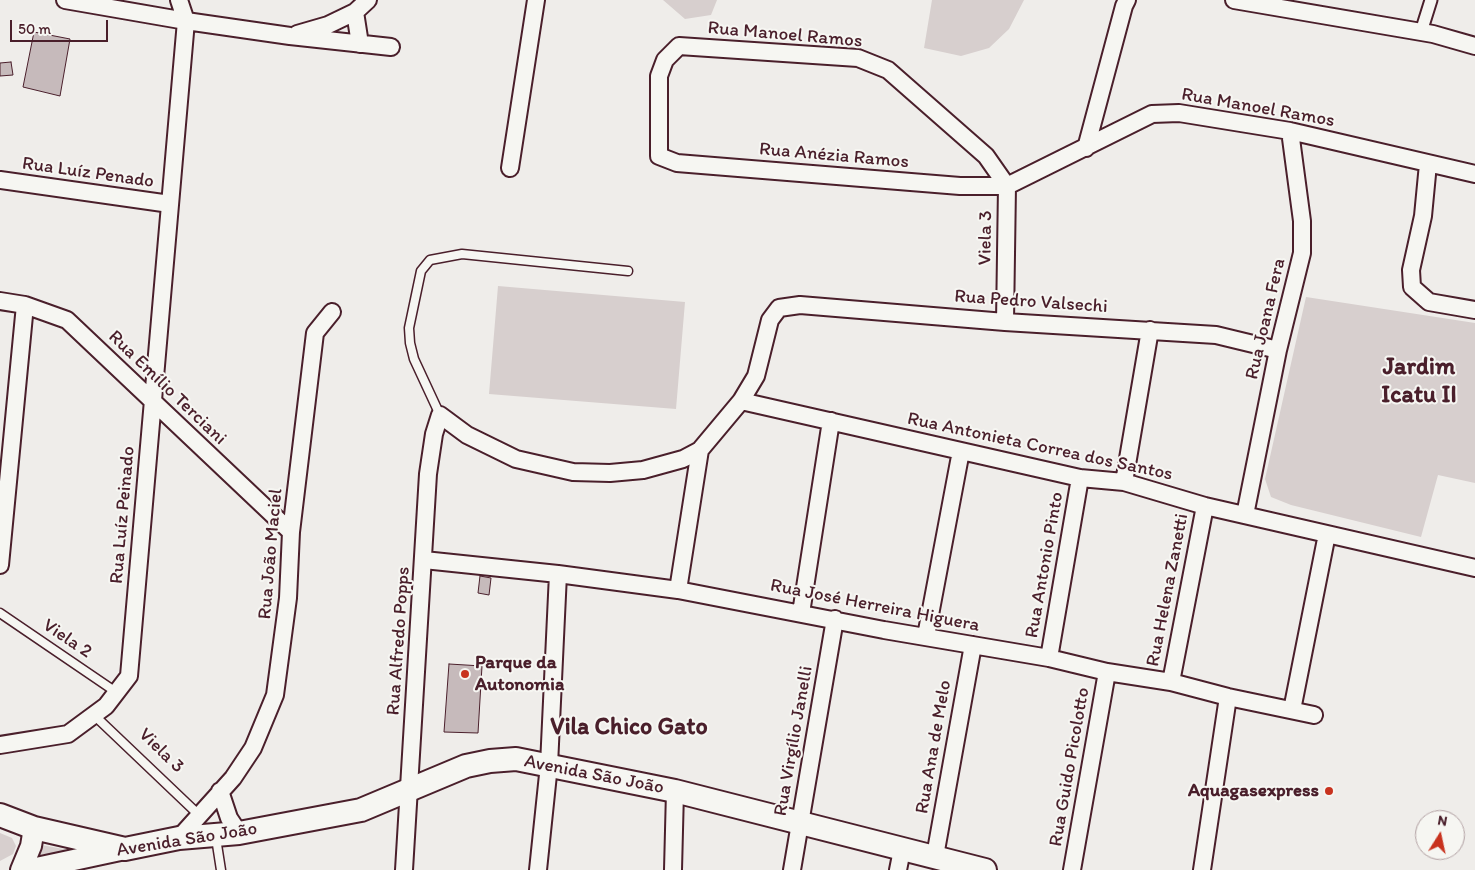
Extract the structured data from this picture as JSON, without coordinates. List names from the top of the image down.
{
  "streets": {
    "main road": ["Avenida São João"],
    "street": [
      "Rua Manoel Ramos",
      "Rua Anézia Ramos",
      "Rua Luíz Penado",
      "Viela 3",
      "Rua Pedro Valsechi",
      "Rua Joana Fera",
      "Rua Emílio Terciani",
      "Rua Antonieta Correa dos Santos",
      "Rua Luíz Peinado",
      "Rua João Maciel",
      "Rua Antonio Pinto",
      "Rua Helena Zanetti",
      "Rua José Herreira Higuera",
      "Rua Alfredo Popps",
      "Rua Virgílio Janelli",
      "Rua Ana de Melo",
      "Rua Guido Picolotto"
    ],
    "lane": ["Viela 2"]
  },
  "crossings": [
    ["Rua Manoel Ramos", "Rua Anézia Ramos"],
    ["Rua Manoel Ramos", "Viela 3"],
    ["Rua Manoel Ramos", "Rua Joana Fera"],
    ["Rua Anézia Ramos", "Viela 3"],
    ["Rua Luíz Penado", "Rua Luíz Peinado"],
    ["Viela 3", "Rua Pedro Valsechi"],
    ["Viela 3", "Rua Luíz Peinado"],
    ["Viela 3", "Rua João Maciel"],
    ["Rua Pedro Valsechi", "Rua Joana Fera"],
    ["Rua Pedro Valsechi", "Rua Antonieta Correa dos Santos"],
    ["Rua Joana Fera", "Rua Antonieta Correa dos Santos"],
    ["Rua Emílio Terciani", "Rua Luíz Peinado"],
    ["Rua Emílio Terciani", "Rua João Maciel"],
    ["Rua Antonieta Correa dos Santos", "Rua Antonio Pinto"],
    ["Rua Antonieta Correa dos Santos", "Rua Helena Zanetti"],
    ["Rua Luíz Peinado", "Viela 2"],
    ["Rua João Maciel", "Avenida São João"],
    ["Rua Antonio Pinto", "Rua José Herreira Higuera"],
    ["Rua Helena Zanetti", "Rua José Herreira Higuera"],
    ["Rua José Herreira Higuera", "Rua Alfredo Popps"],
    ["Rua José Herreira Higuera", "Rua Virgílio Janelli"],
    ["Rua José Herreira Higuera", "Rua Ana de Melo"],
    ["Rua José Herreira Higuera", "Rua Guido Picolotto"],
    ["Rua Alfredo Popps", "Avenida São João"],
    ["Rua Virgílio Janelli", "Avenida São João"],
    ["Rua Ana de Melo", "Avenida São João"]
  ],
  "districts": ["Jardim Icatu II", "Vila Chico Gato"],
  "places": ["Parque da Autonomia", "Aquagasexpress"],
  "scale_bar": "50 m",
  "north": "top"
}
